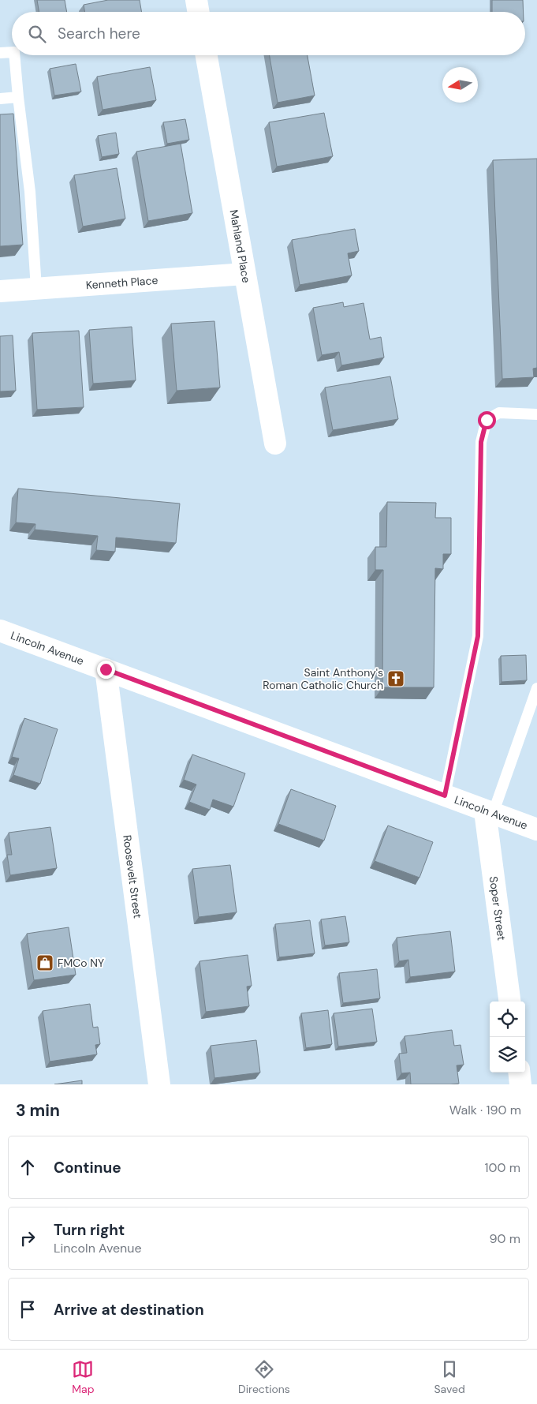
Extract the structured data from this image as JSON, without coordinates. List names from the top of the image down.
{
  "streets": {
    "street": [
      "Mahland Place",
      "Kenneth Place",
      "Lincoln Avenue",
      "Roosevelt Street",
      "Soper Street"
    ]
  },
  "crossings": [
    ["Mahland Place", "Kenneth Place"],
    ["Lincoln Avenue", "Roosevelt Street"],
    ["Lincoln Avenue", "Soper Street"]
  ],
  "places": {
    "church": ["Saint Anthony's Roman Catholic Church"],
    "shop": ["FMCo NY"]
  },
  "north": "left",
  "page": {
    "search": "Search here",
    "heading": ["3 min", "Walk · 190 m"],
    "list": [
      ["Continue", "100 m"],
      ["Turn right", "Lincoln Avenue", "90 m"],
      "Arrive at destination"
    ],
    "nav": ["Map", "Directions", "Saved"]
  }
}
